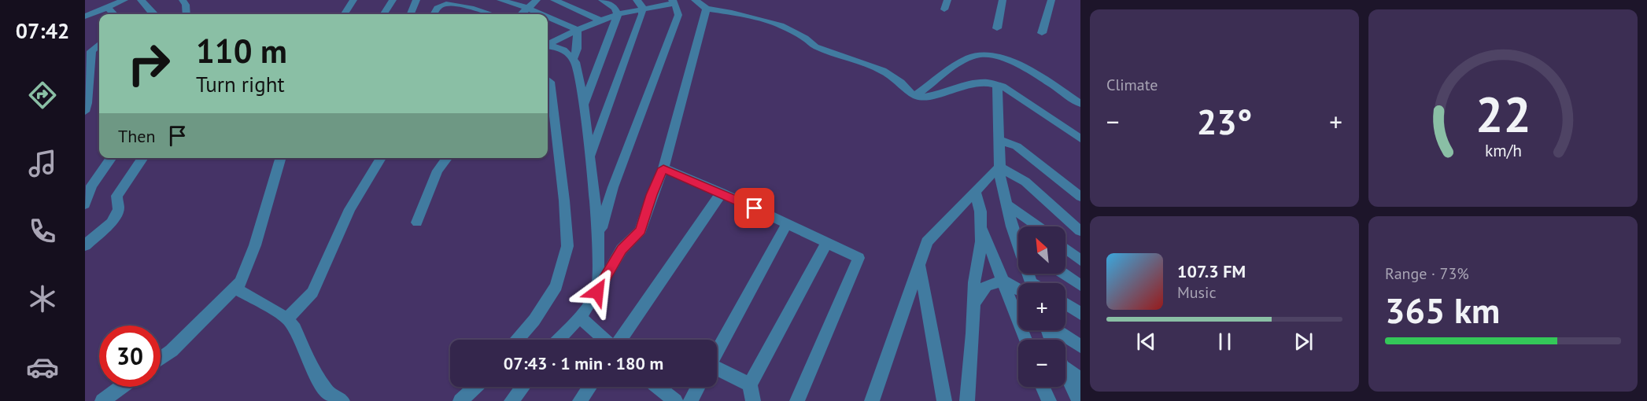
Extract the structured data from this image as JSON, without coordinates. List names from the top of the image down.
{
  "north": "top left",
  "page": {
    "tabs": "07:42",
    "tile": [
      "Climate",
      ["Range · 73%", "365 km"]
    ],
    "turn": ["110 m", "Turn right"],
    "heat": ["−", "23°", "+"],
    "then": "Then",
    "map_buttons": ["+", "−"],
    "song": ["107.3 FM", "Music"],
    "limit": "30",
    "trip": "07:43 · 1 min · 180 m",
    "gauge": ["22", "km/h"]
  }
}
